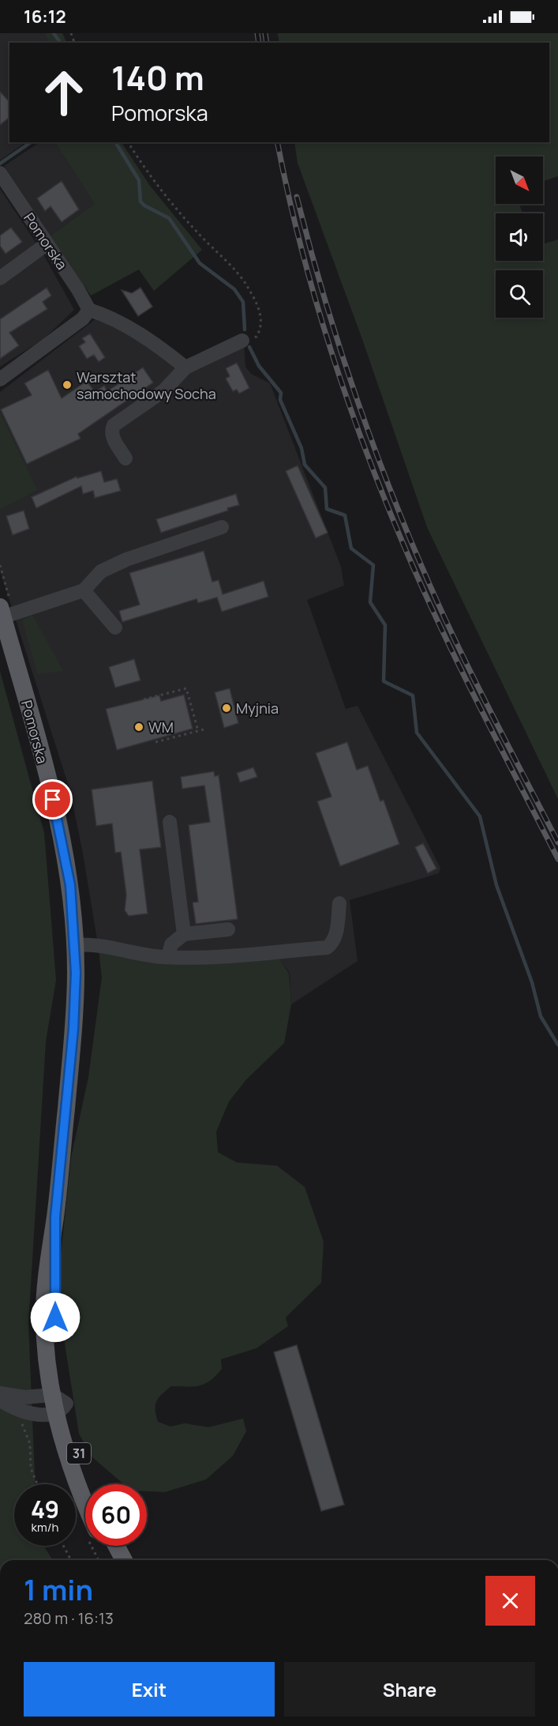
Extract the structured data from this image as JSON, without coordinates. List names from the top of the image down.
{
  "streets": {
    "main road": ["Pomorska", "31"]
  },
  "crossings": [
    ["Pomorska", "31"]
  ],
  "places": ["Warsztat samochodowy Socha", "Myjnia", "WM"],
  "north": "bottom right",
  "page": {
    "status": "16:12",
    "turn": ["140 m", "Pomorska"],
    "speed": "49 km/h",
    "limit": "60",
    "heading": ["1 min", "280 m · 16:13"],
    "buttons": ["Exit", "Share"]
  }
}
